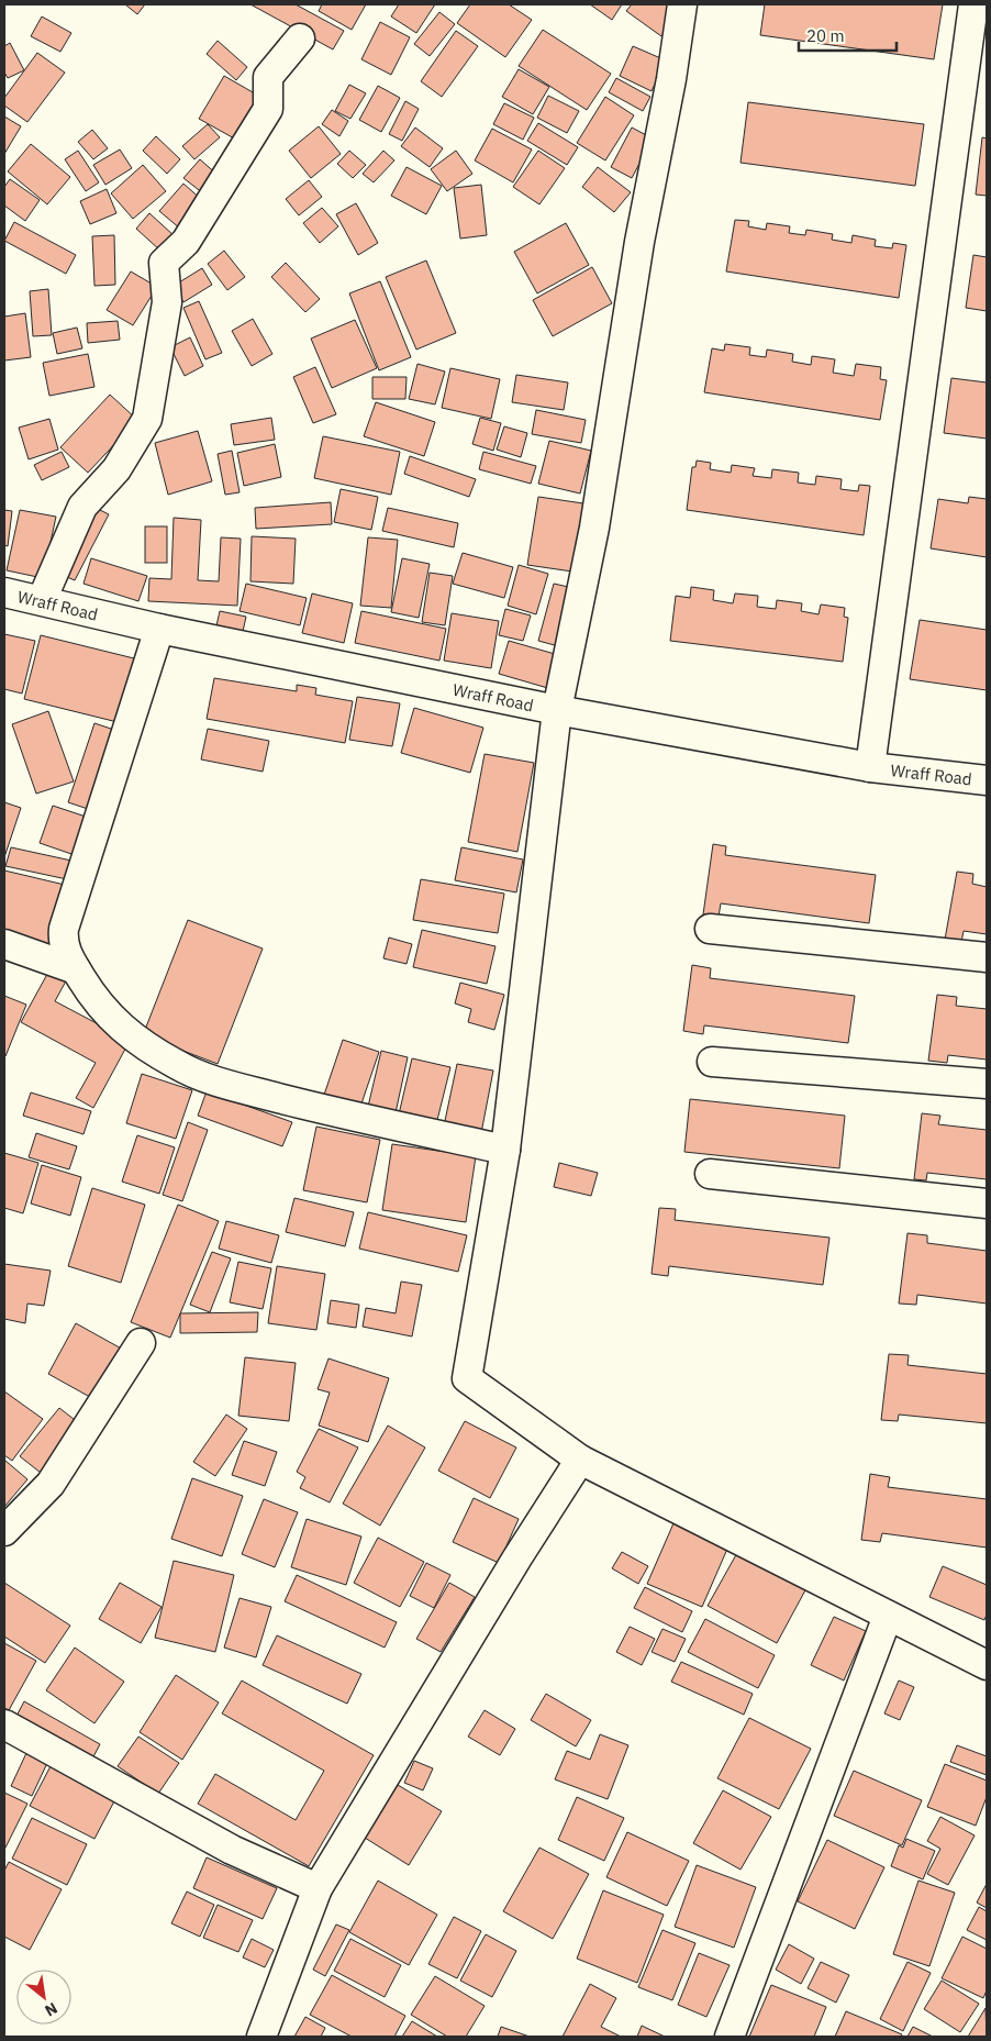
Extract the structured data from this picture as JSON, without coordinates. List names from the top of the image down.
{
  "streets": {
    "street": ["Wraff Road"]
  },
  "scale_bar": "20 m",
  "north": "bottom right"
}
